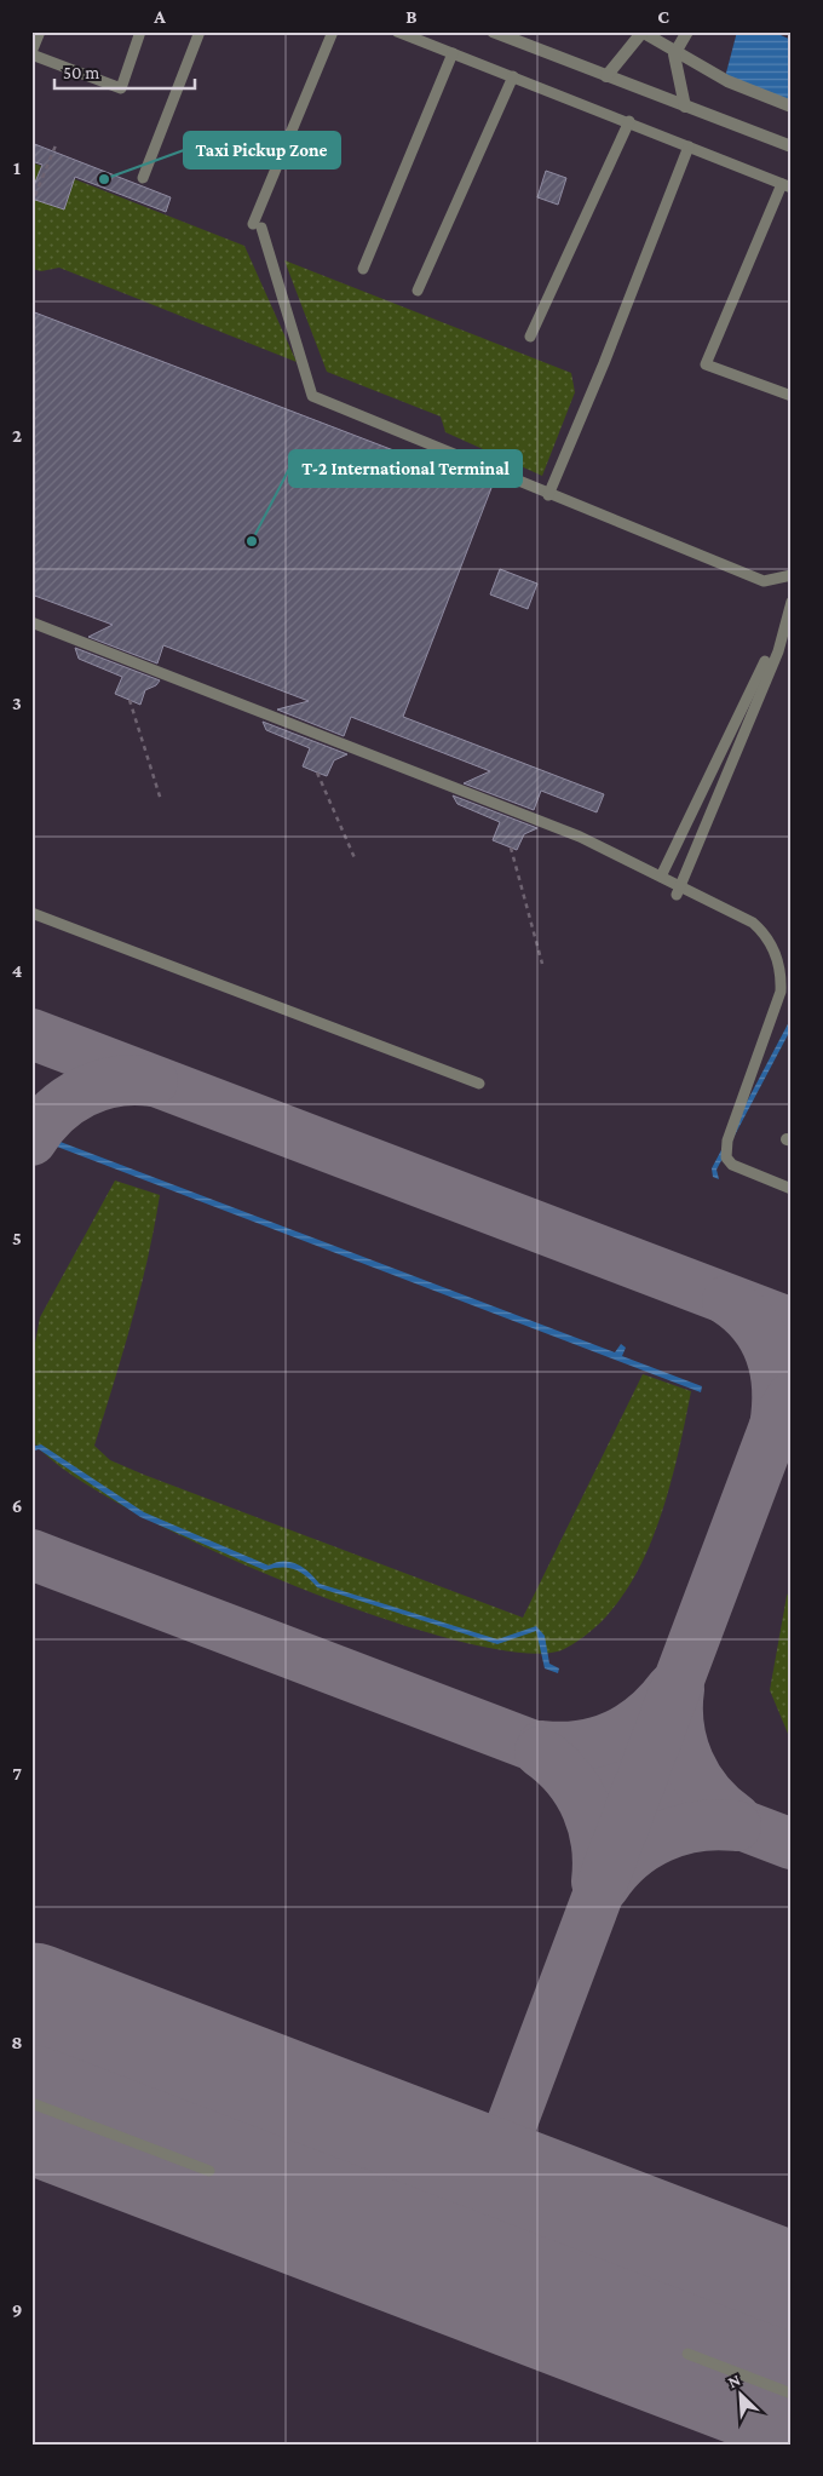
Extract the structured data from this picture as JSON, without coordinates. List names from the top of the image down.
{
  "places": ["Taxi Pickup Zone", "T-2 International Terminal"],
  "scale_bar": "50 m",
  "north": "top left",
  "grid": {
    "columns": ["A", "B", "C"],
    "rows": [
      "1",
      "2",
      "3",
      "4",
      "5",
      "6",
      "7",
      "8",
      "9"
    ]
  }
}
